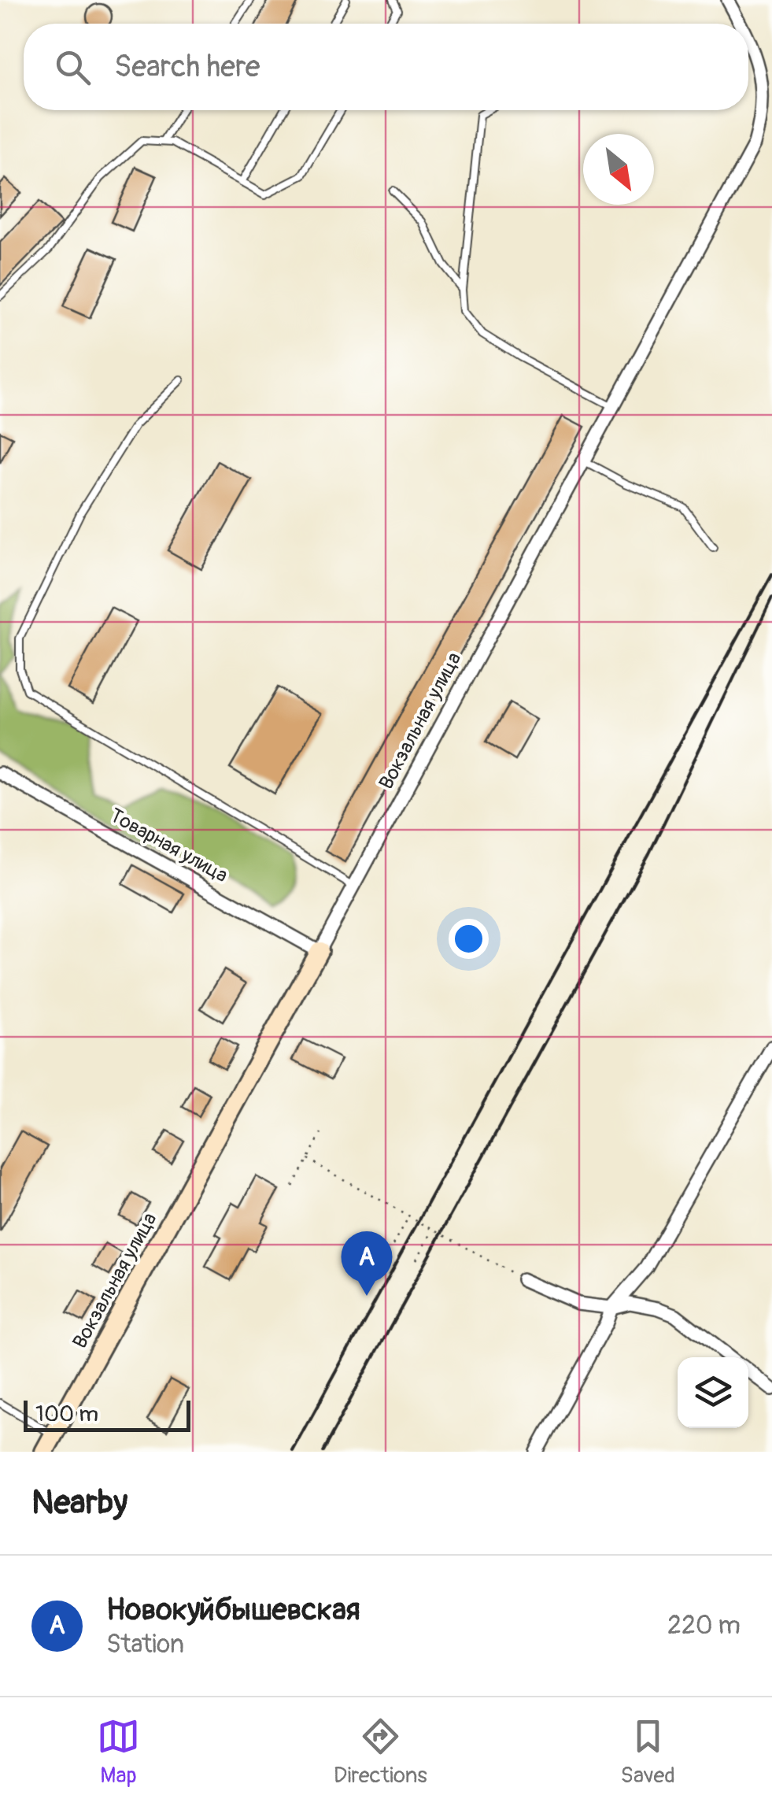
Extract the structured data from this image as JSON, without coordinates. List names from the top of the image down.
{
  "streets": {
    "street": ["Вокзальная улица", "Товарная улица"]
  },
  "crossings": [
    ["Вокзальная улица", "Товарная улица"]
  ],
  "scale_bar": "100 m",
  "north": "bottom right",
  "page": {
    "search": "Search here",
    "pins": "A",
    "scale": "100 m",
    "heading": "Nearby",
    "list": [
      {
        "mark": "A",
        "name": "Новокуйбышевская",
        "note": "Station",
        "value": "220 m"
      }
    ],
    "nav": ["Map", "Directions", "Saved"]
  }
}
